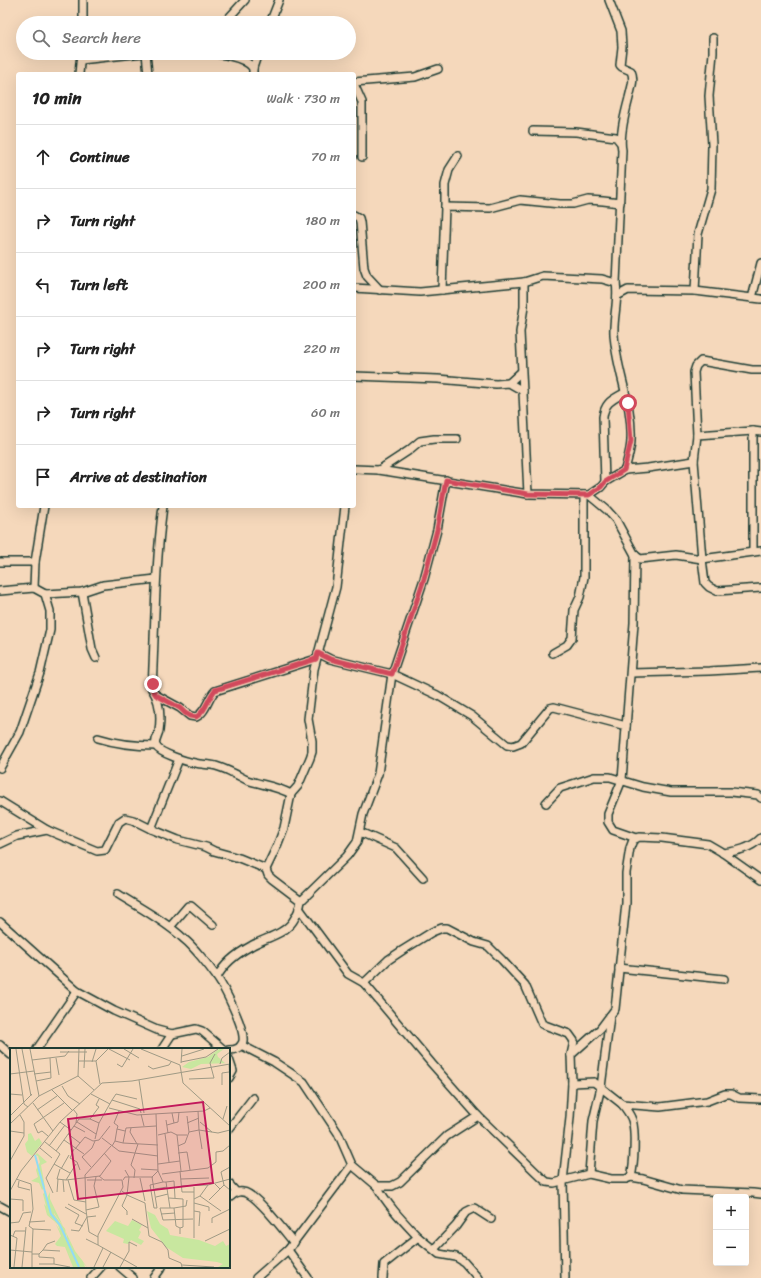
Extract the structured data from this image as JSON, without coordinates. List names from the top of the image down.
{
  "page": {
    "search": "Search here",
    "heading": ["10 min", "Walk · 730 m"],
    "list": [
      ["Continue", "70 m"],
      ["Turn right", "180 m"],
      ["Turn left", "200 m"],
      ["Turn right", "220 m"],
      ["Turn right", "60 m"],
      "Arrive at destination"
    ],
    "map_buttons": ["+", "−"]
  }
}
